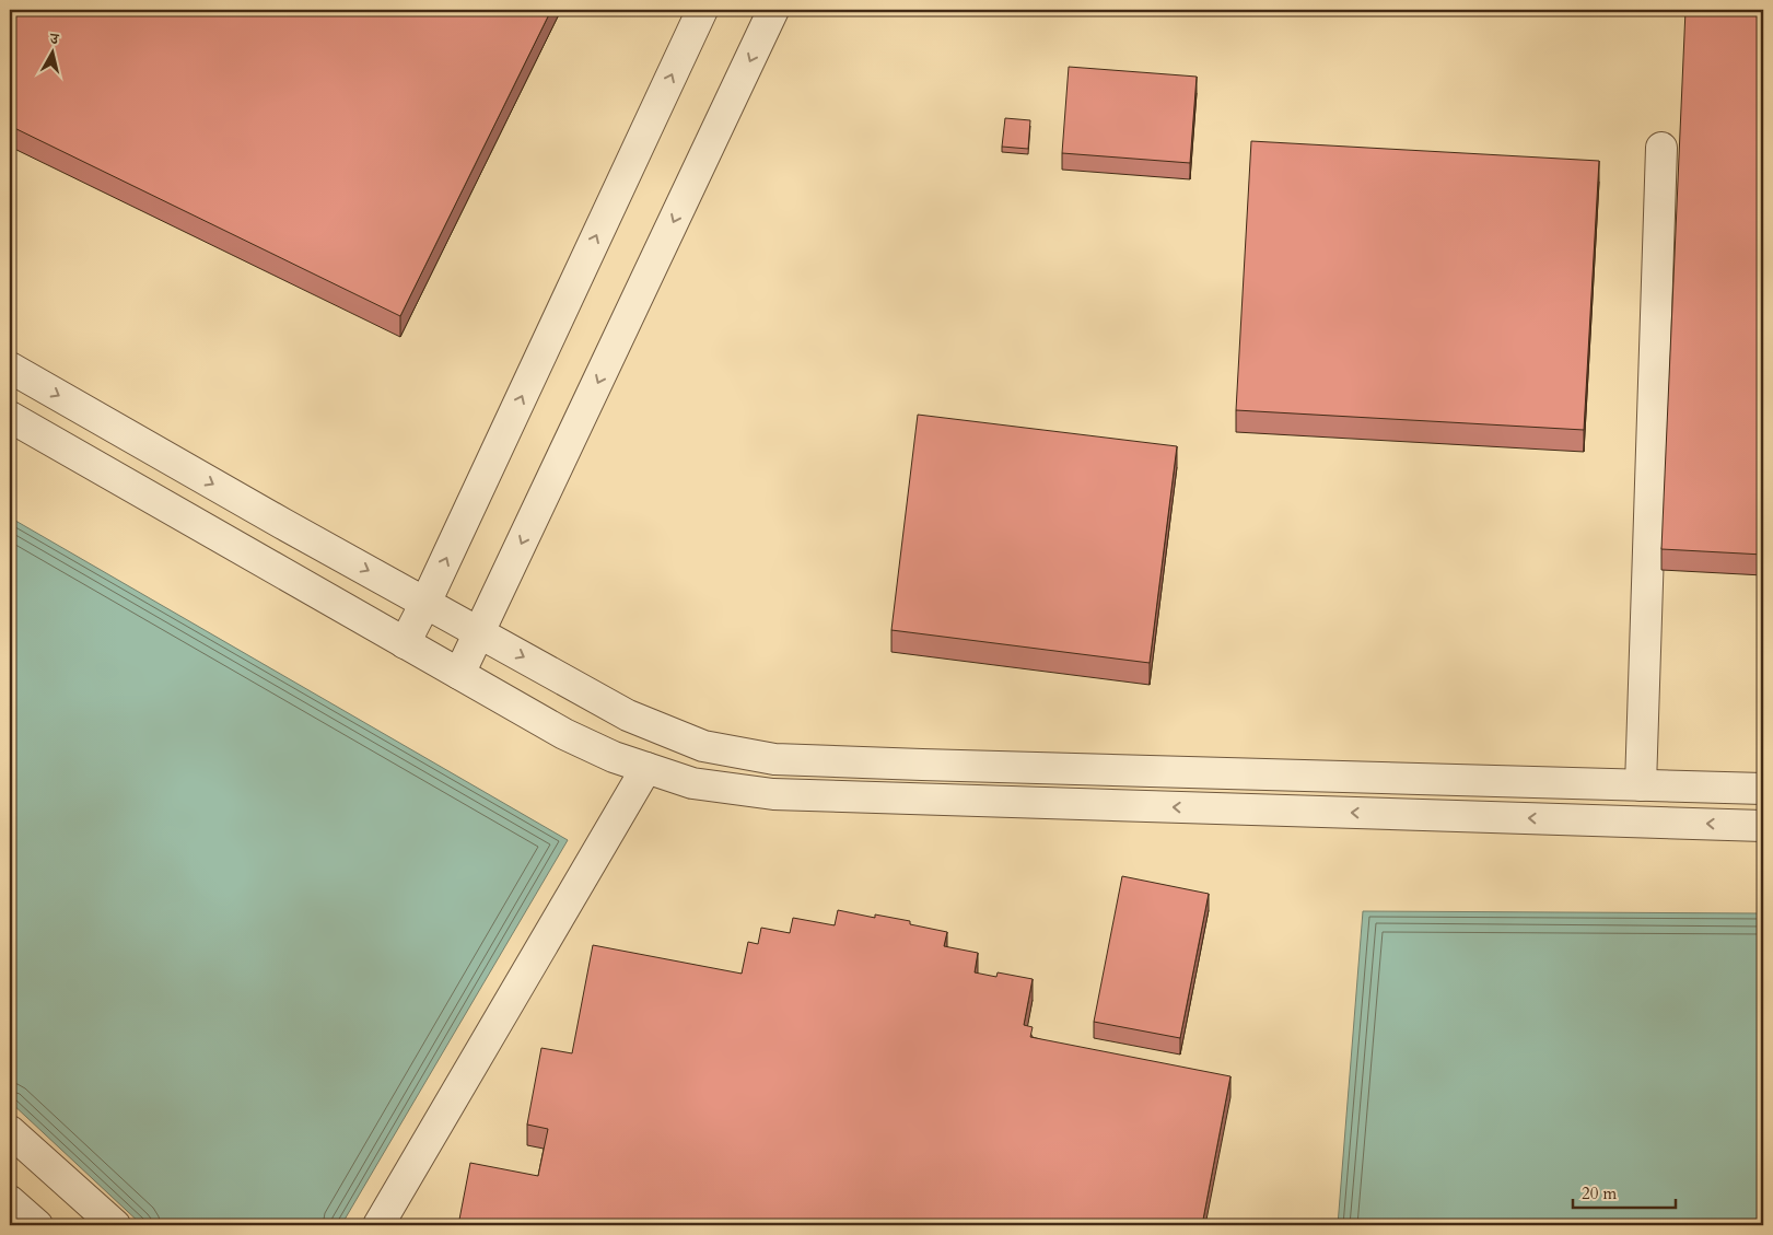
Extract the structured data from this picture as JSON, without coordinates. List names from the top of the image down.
{
  "scale_bar": "20 m",
  "north": "top"
}
